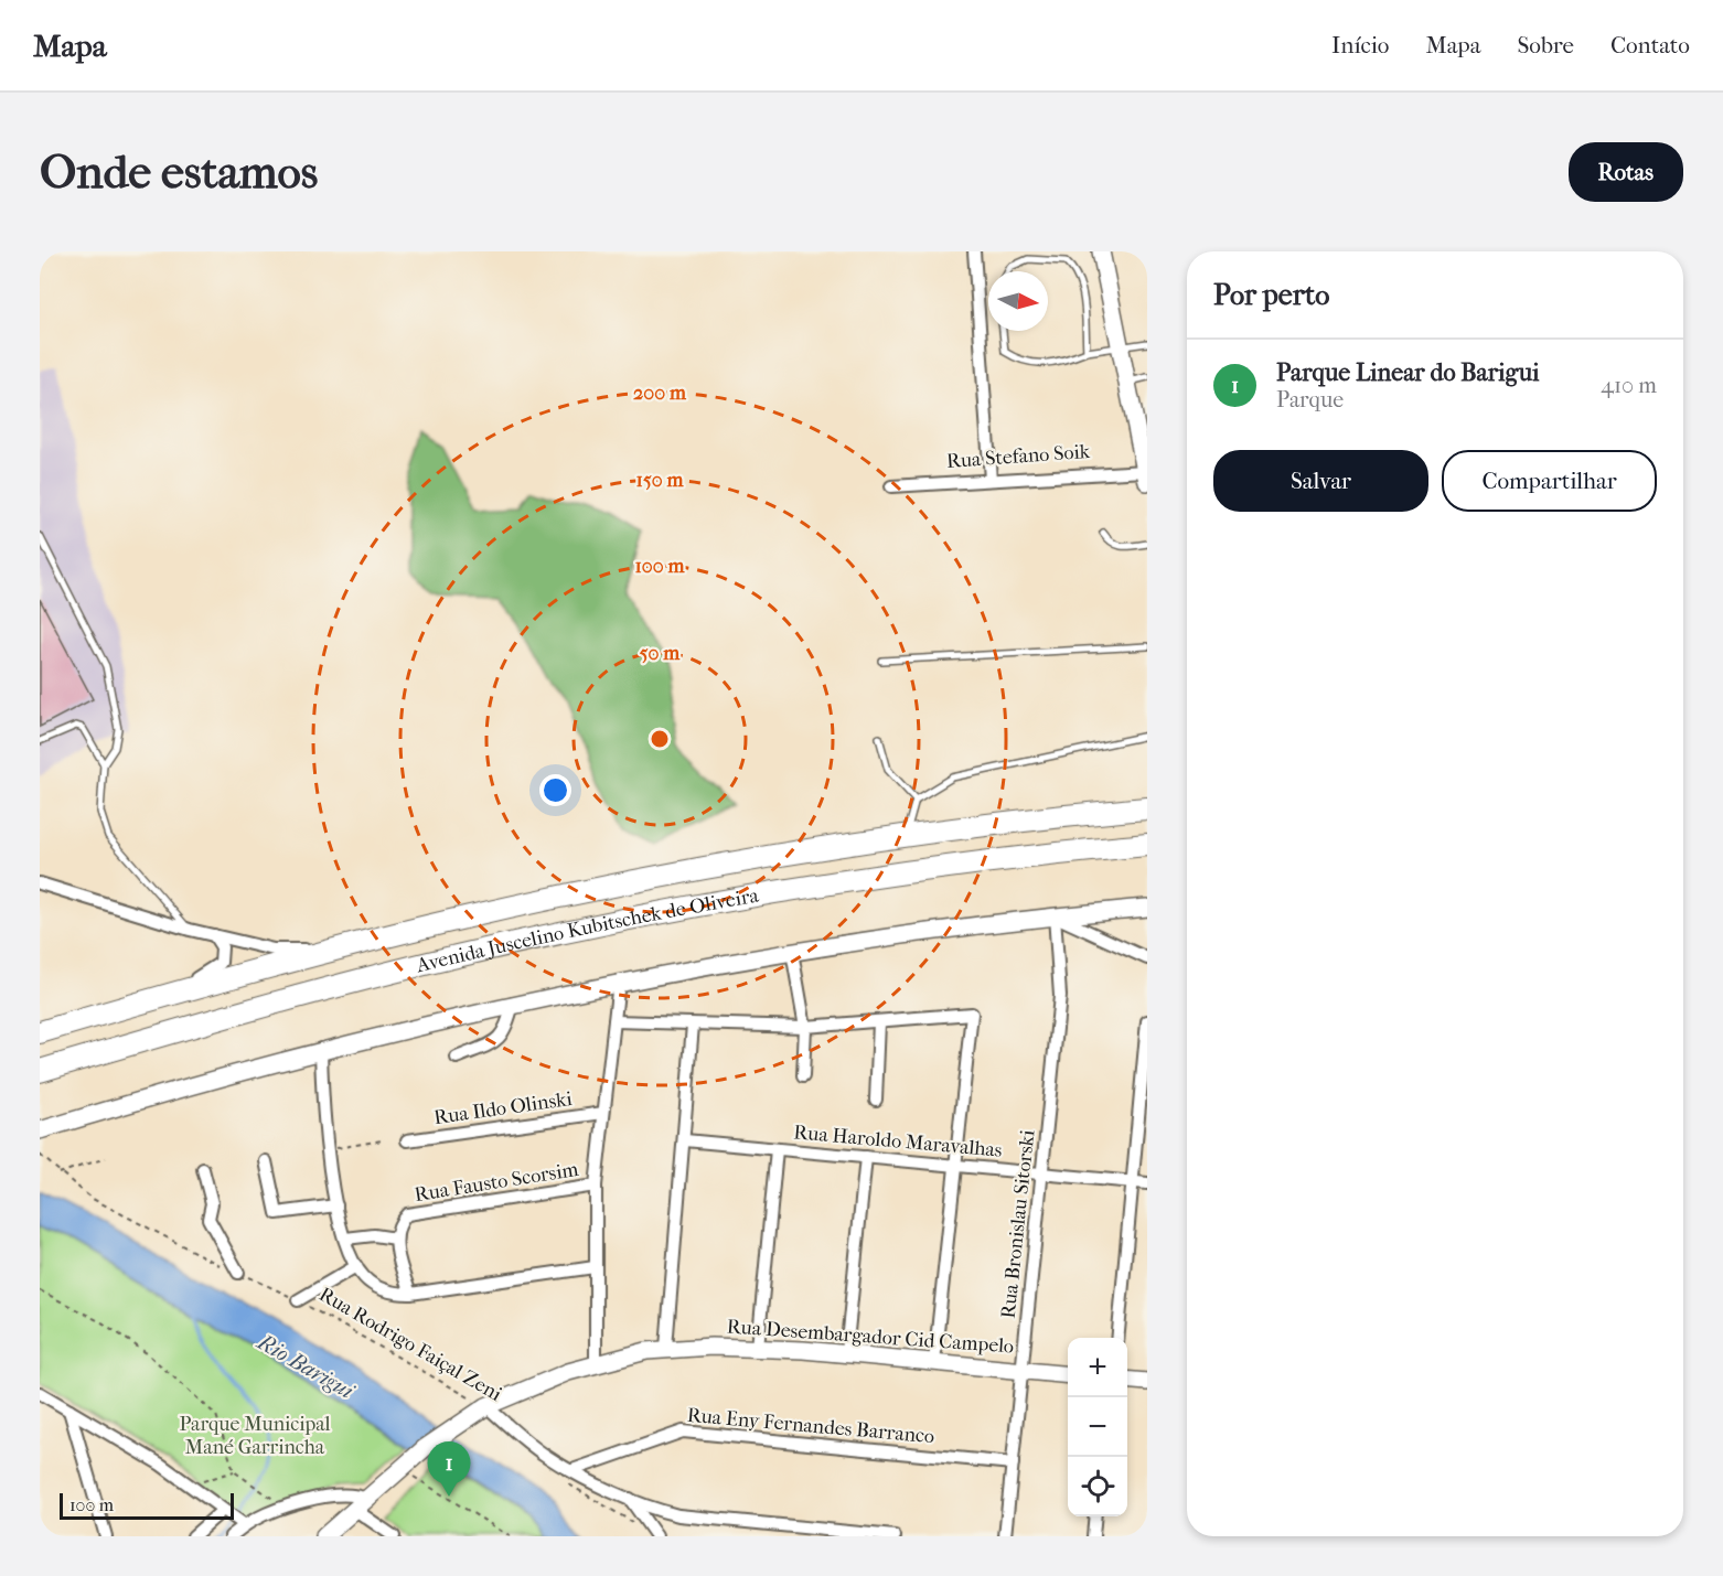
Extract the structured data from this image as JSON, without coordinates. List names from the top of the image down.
{
  "streets": {
    "highway": ["Avenida Juscelino Kubitschek de Oliveira"],
    "main road": ["Rua Desembargador Cid Campelo"],
    "street": [
      "Rua Stefano Soik",
      "Rua Ildo Olinski",
      "Rua Haroldo Maravalhas",
      "Rua Fausto Scorsim",
      "Rua Bronislau Sitorski",
      "Rua Rodrigo Faiçal Zeni",
      "Rua Eny Fernandes Barranco"
    ]
  },
  "crossings": [
    ["Rua Haroldo Maravalhas", "Rua Bronislau Sitorski"],
    ["Rua Bronislau Sitorski", "Rua Desembargador Cid Campelo"],
    ["Rua Bronislau Sitorski", "Rua Eny Fernandes Barranco"],
    ["Rua Desembargador Cid Campelo", "Rua Rodrigo Faiçal Zeni"],
    ["Rua Rodrigo Faiçal Zeni", "Rua Eny Fernandes Barranco"]
  ],
  "water": ["Rio Barigui"],
  "parks": ["Parque Municipal Mané Garrincha"],
  "scale_bar": "100 m",
  "north": "right",
  "page": {
    "header": "Mapa",
    "nav": [
      "Início",
      "Mapa",
      "Sobre",
      "Contato"
    ],
    "buttons": [
      "Rotas",
      ["Salvar", "Compartilhar"]
    ],
    "title": "Onde estamos",
    "heading": "Por perto",
    "list": [
      {
        "mark": "1",
        "name": "Parque Linear do Barigui",
        "note": "Parque",
        "value": "410 m"
      }
    ],
    "map_buttons": ["+", "−"],
    "pins": "1",
    "scale": "100 m"
  },
  "rings": [
    "200 m",
    "150 m",
    "100 m",
    "50 m"
  ]
}
